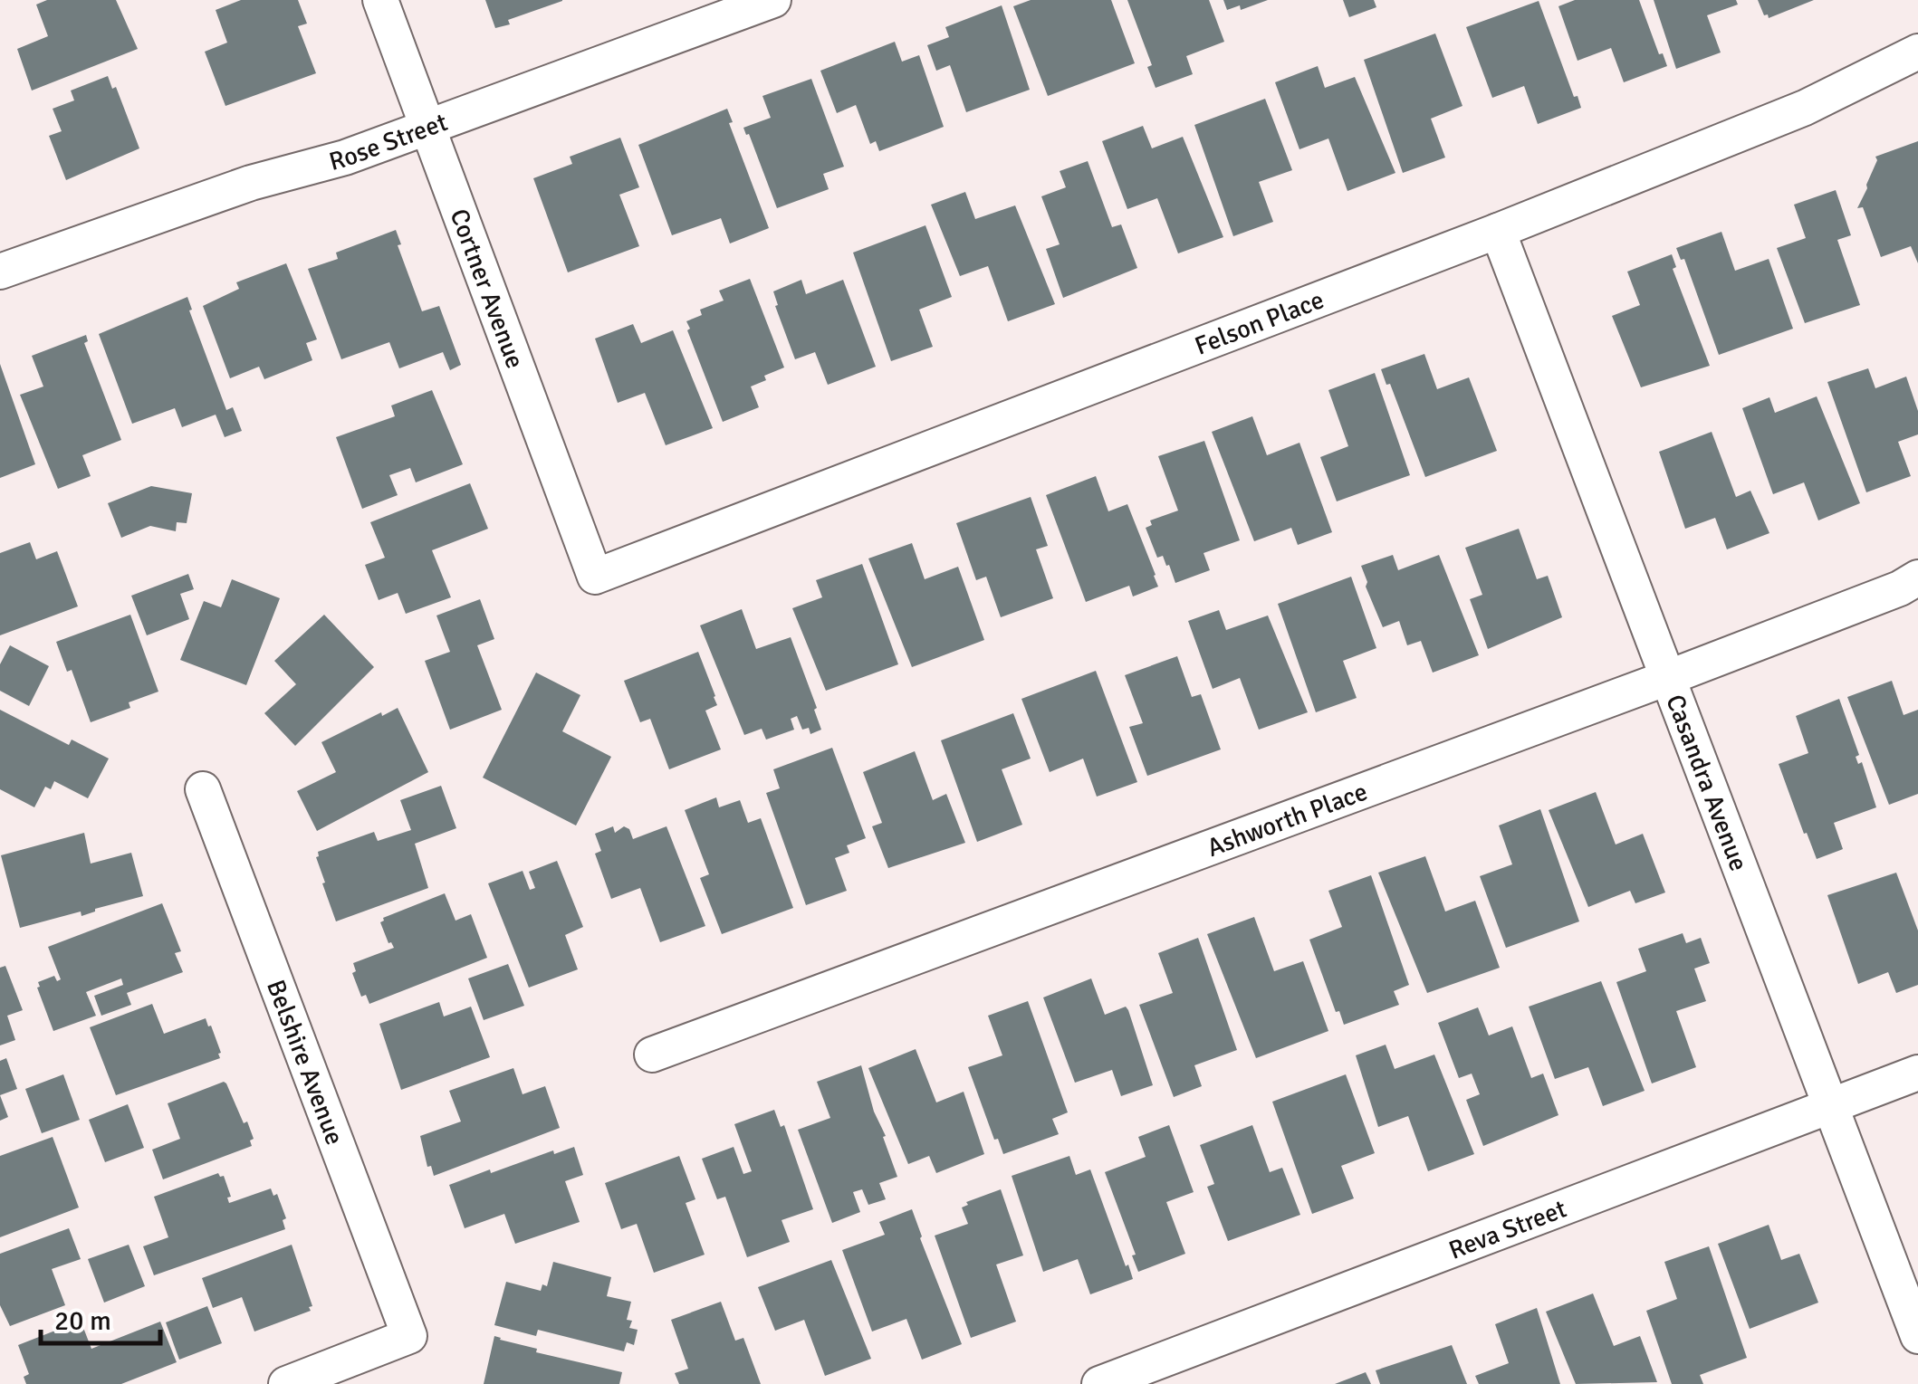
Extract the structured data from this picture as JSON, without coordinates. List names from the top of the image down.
{
  "streets": {
    "street": [
      "Rose Street",
      "Cortner Avenue",
      "Felson Place",
      "Casandra Avenue",
      "Ashworth Place",
      "Belshire Avenue",
      "Reva Street"
    ]
  },
  "crossings": [
    ["Rose Street", "Cortner Avenue"],
    ["Cortner Avenue", "Felson Place"],
    ["Felson Place", "Casandra Avenue"],
    ["Casandra Avenue", "Ashworth Place"],
    ["Casandra Avenue", "Reva Street"]
  ],
  "scale_bar": "20 m"
}
